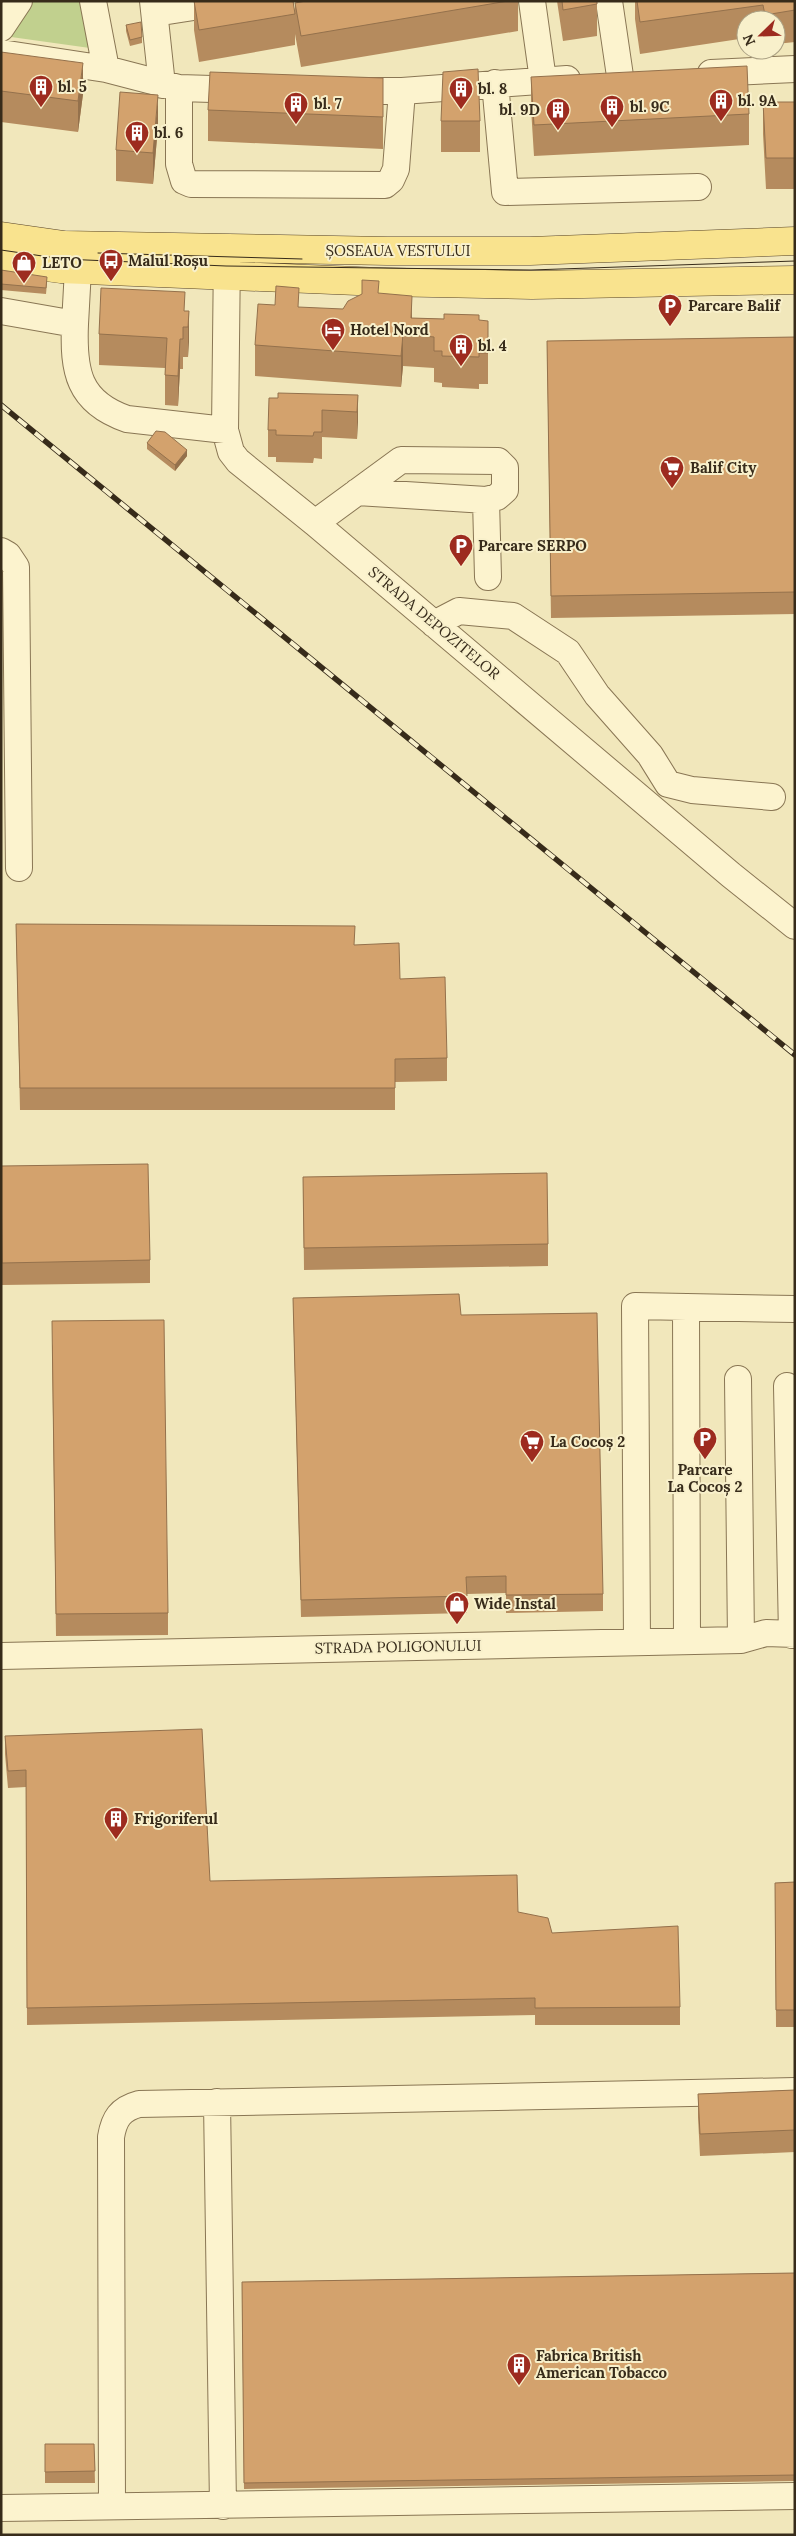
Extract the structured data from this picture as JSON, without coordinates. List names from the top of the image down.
{
  "streets": {
    "main road": ["ȘOSEAUA VESTULUI"],
    "street": ["STRADA DEPOZITELOR", "STRADA POLIGONULUI"]
  },
  "crossings": [
    ["ȘOSEAUA VESTULUI", "STRADA DEPOZITELOR"]
  ],
  "places": {
    "building": [
      "bl. 5",
      "bl. 8",
      "bl. 9A",
      "bl. 7",
      "bl. 9C",
      "bl. 9D",
      "bl. 6",
      "bl. 4",
      "Frigoriferul",
      "Fabrica British American Tobacco"
    ],
    "bus stop": ["Malul Roșu"],
    "shop": ["LETO", "Wide Instal"],
    "parking": ["Parcare Balif", "Parcare SERPO", "Parcare La Cocoș 2"],
    "hotel": ["Hotel Nord"],
    "supermarket": ["Balif City", "La Cocoș 2"]
  },
  "north": "bottom left"
}
